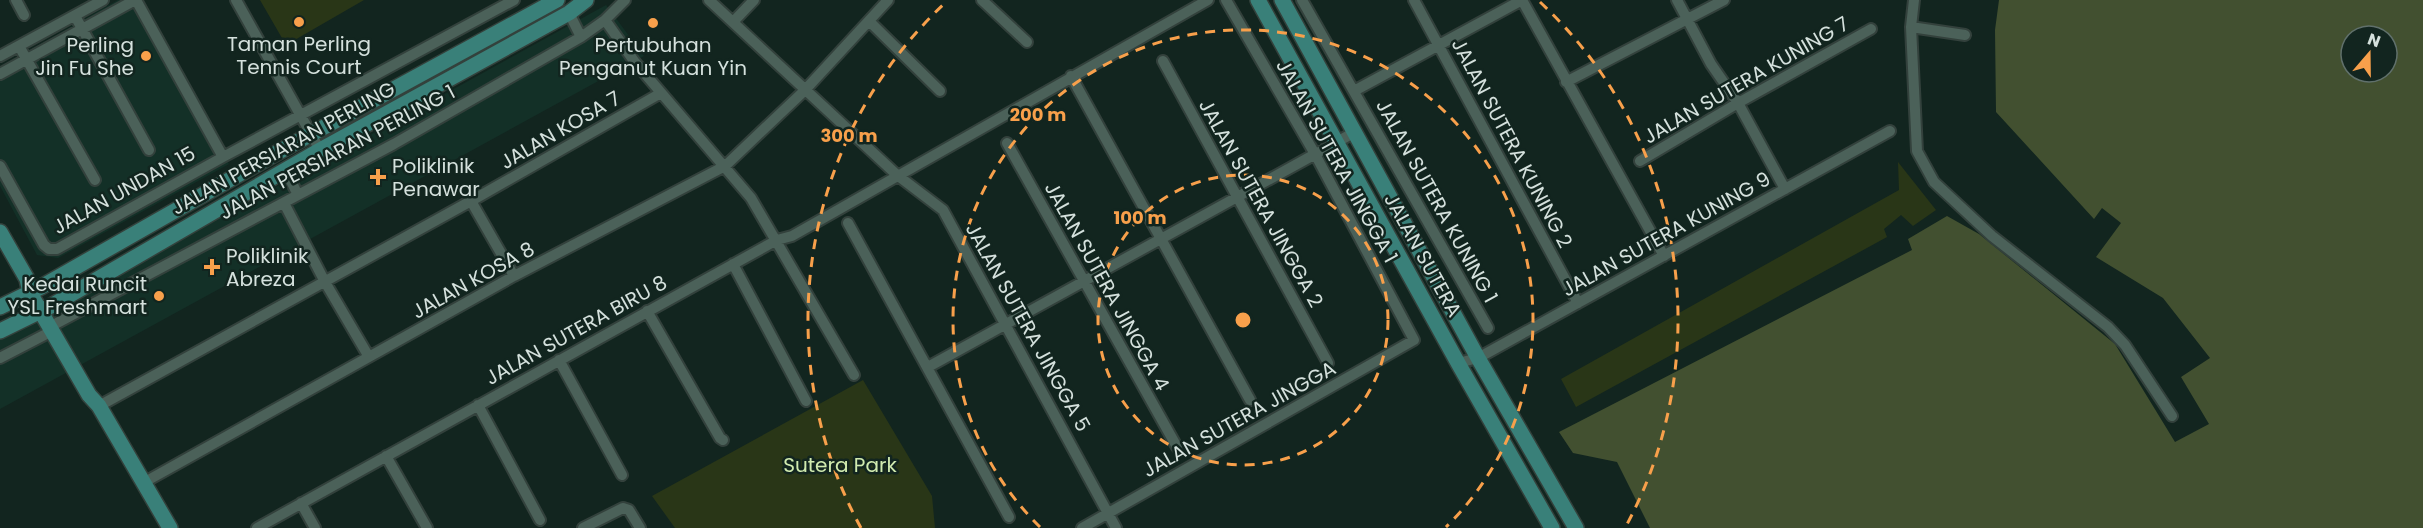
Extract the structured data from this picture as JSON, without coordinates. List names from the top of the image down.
{
  "streets": {
    "street": [
      "JALAN SUTERA KUNING 7",
      "JALAN KOSA 7",
      "JALAN SUTERA KUNING 2",
      "JALAN PERSIARAN PERLING",
      "JALAN PERSIARAN PERLING 1",
      "JALAN SUTERA JINGGA 1",
      "JALAN UNDAN 15",
      "JALAN SUTERA KUNING 1",
      "JALAN SUTERA JINGGA 2",
      "JALAN SUTERA KUNING 9",
      "JALAN SUTERA",
      "JALAN KOSA 8",
      "JALAN SUTERA JINGGA 4",
      "JALAN SUTERA JINGGA 5",
      "JALAN SUTERA BIRU 8",
      "JALAN SUTERA JINGGA"
    ]
  },
  "crossings": [
    ["JALAN SUTERA KUNING 2", "JALAN SUTERA KUNING 1"],
    ["JALAN SUTERA KUNING 2", "JALAN SUTERA KUNING 9"],
    ["JALAN SUTERA JINGGA 1", "JALAN SUTERA"],
    ["JALAN SUTERA JINGGA 1", "JALAN SUTERA JINGGA"],
    ["JALAN SUTERA KUNING 9", "JALAN SUTERA"],
    ["JALAN KOSA 8", "JALAN SUTERA JINGGA 5"],
    ["JALAN SUTERA JINGGA 5", "JALAN SUTERA BIRU 8"],
    ["JALAN SUTERA JINGGA 5", "JALAN SUTERA JINGGA"]
  ],
  "parks": ["Sutera Park"],
  "places": {
    "other": [
      "Taman Perling Tennis Court",
      "Pertubuhan Penganut Kuan Yin",
      "Perling Jin Fu She",
      "Kedai Runcit YSL Freshmart"
    ],
    "health": ["Poliklinik Penawar", "Poliklinik Abreza"]
  },
  "north": "top",
  "rings": ["200 m", "300 m", "100 m"]
}
